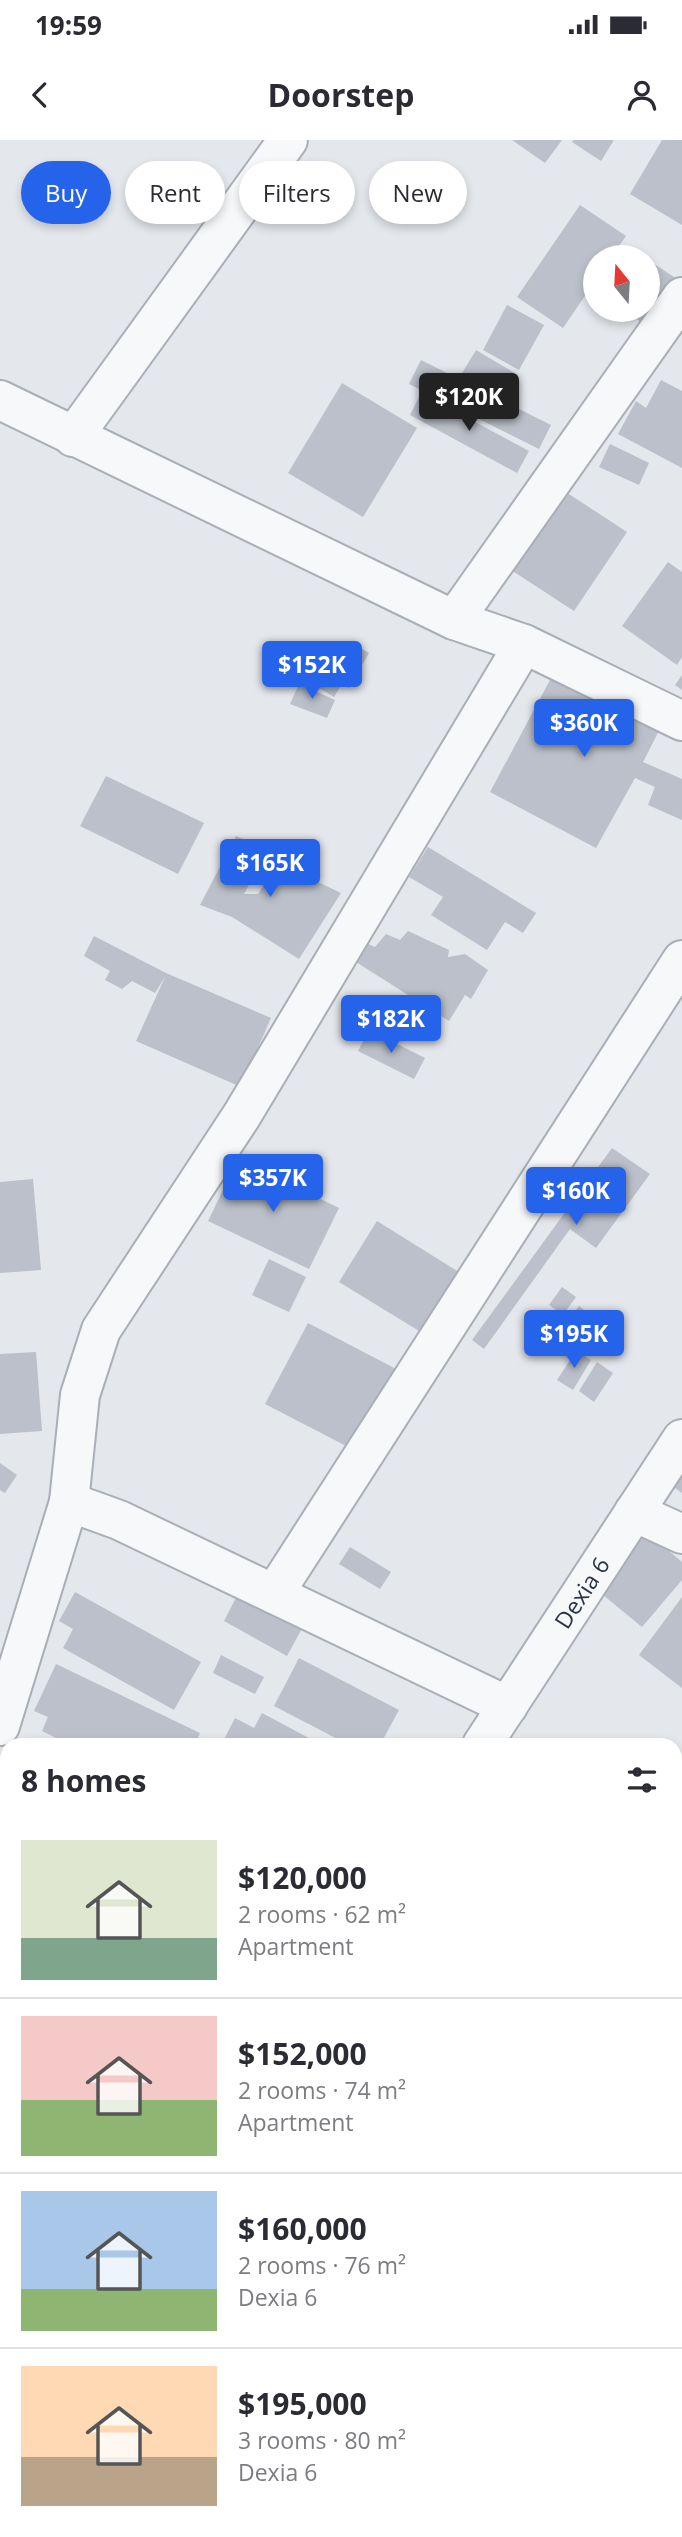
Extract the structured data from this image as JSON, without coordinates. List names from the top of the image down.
{
  "streets": {
    "street": ["Dexia 6"]
  },
  "north": "top",
  "page": {
    "status": "19:59",
    "header": "Doorstep",
    "chip": [
      "Buy",
      "Rent",
      "Filters",
      "New"
    ],
    "price": [
      "$120K",
      "$152K",
      "$360K",
      "$165K",
      "$182K",
      "$357K",
      "$160K",
      "$195K"
    ],
    "heading": "8 homes",
    "list": [
      {
        "name": "$120,000",
        "note": "2 rooms · 62 m² · Apartment"
      },
      {
        "name": "$152,000",
        "note": "2 rooms · 74 m² · Apartment"
      },
      {
        "name": "$160,000",
        "note": "2 rooms · 76 m² · Dexia 6"
      },
      {
        "name": "$195,000",
        "note": "3 rooms · 80 m² · Dexia 6"
      }
    ]
  }
}
